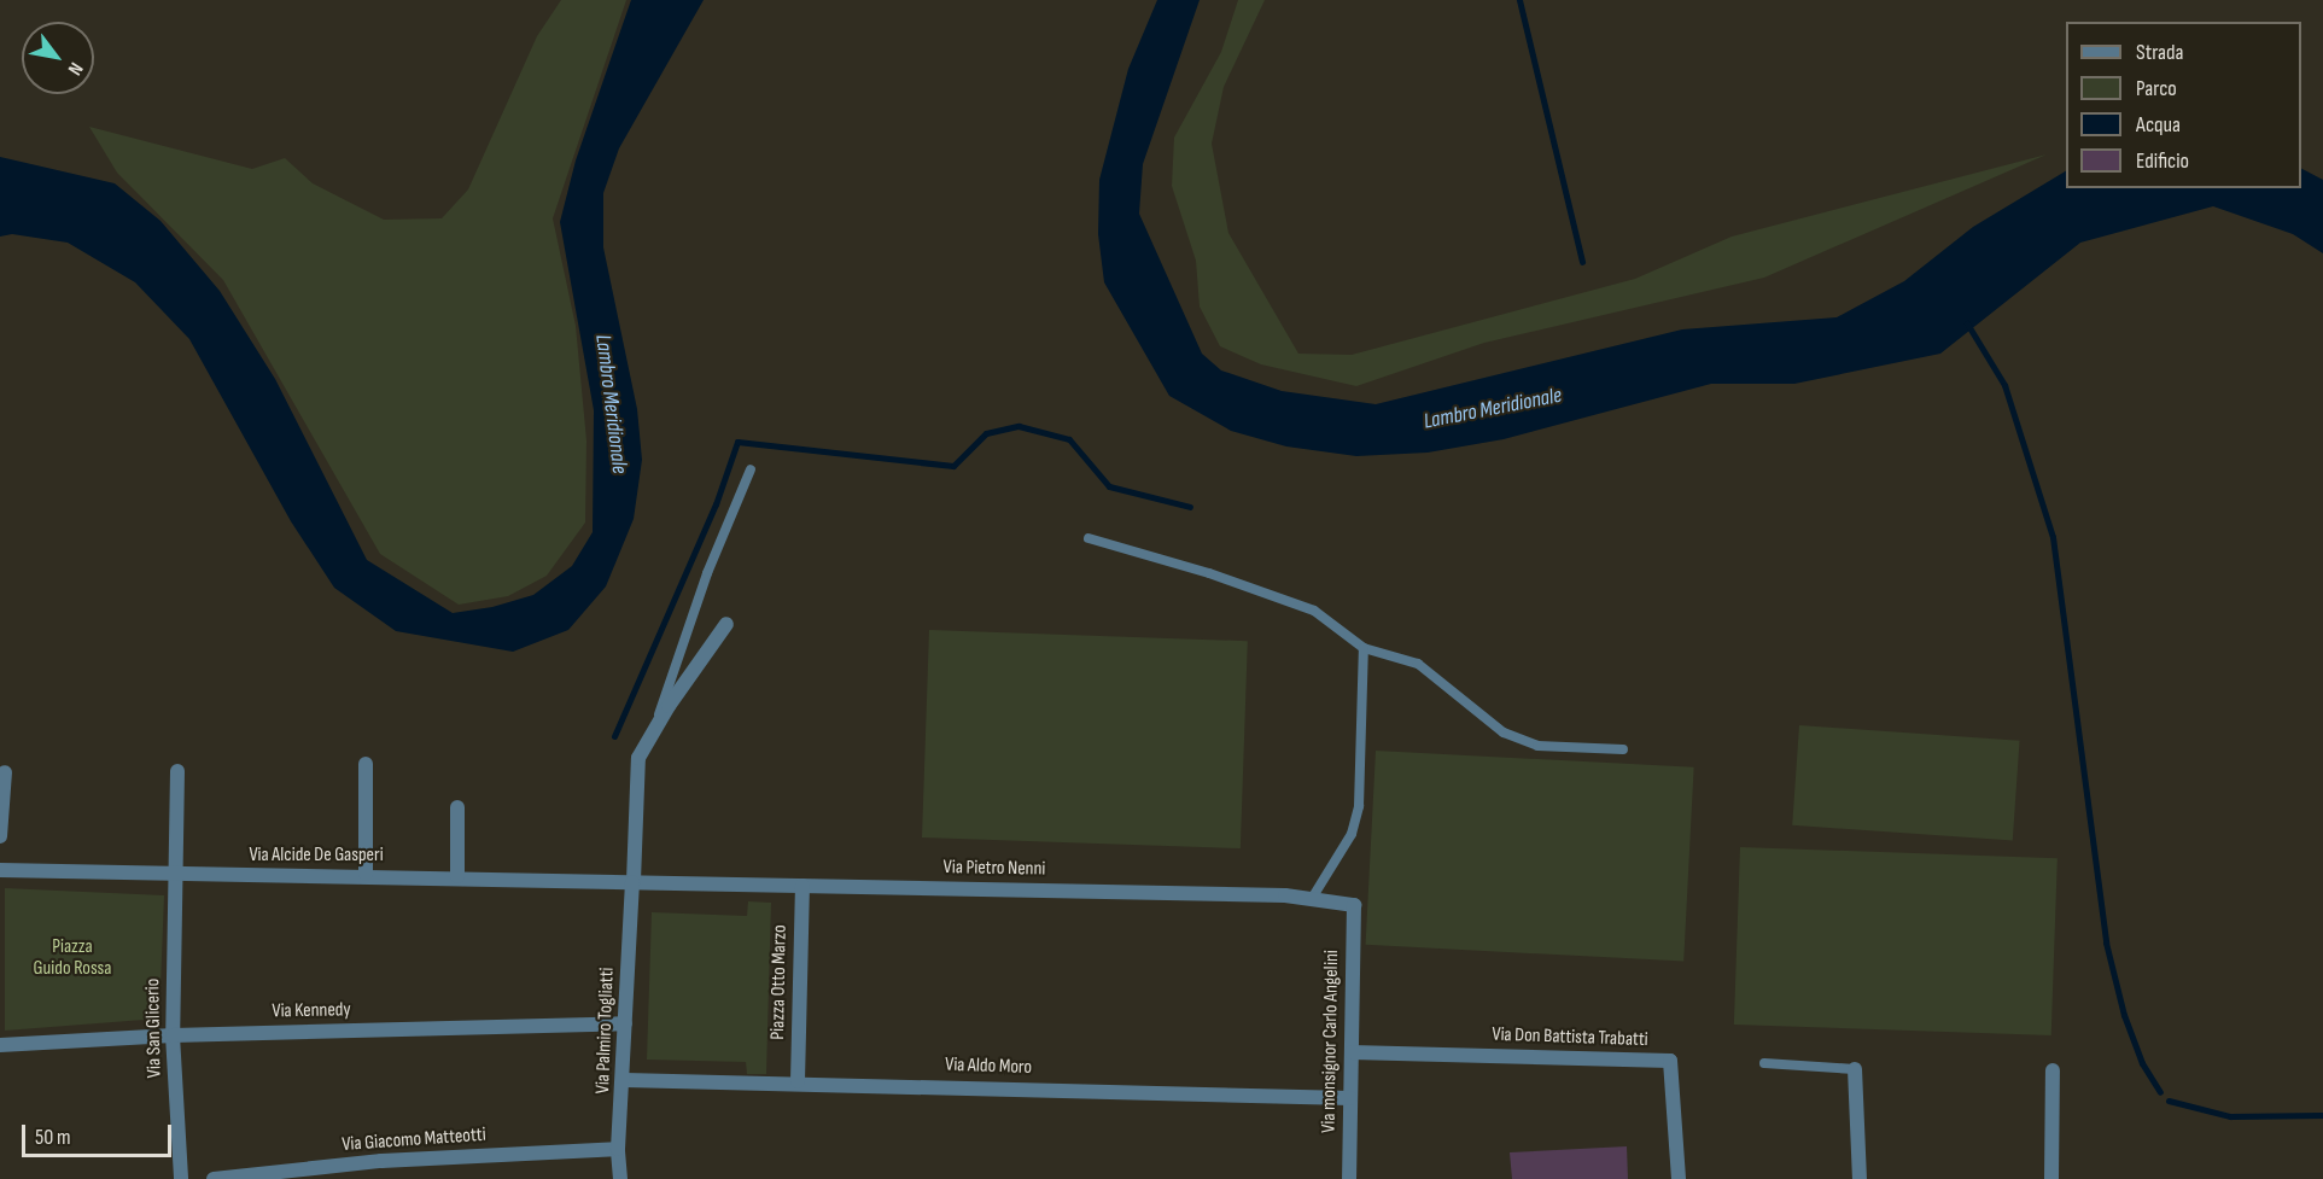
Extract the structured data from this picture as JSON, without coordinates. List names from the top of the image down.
{
  "streets": {
    "street": [
      "Via Alcide De Gasperi",
      "Via Pietro Nenni",
      "Piazza Otto Marzo",
      "Via Kennedy",
      "Via San Glicerio",
      "Via Palmiro Togliatti",
      "Via Don Battista Trabatti",
      "Via monsignor Carlo Angelini",
      "Via Aldo Moro",
      "Via Giacomo Matteotti"
    ]
  },
  "crossings": [
    ["Via Alcide De Gasperi", "Via Pietro Nenni"],
    ["Via Alcide De Gasperi", "Via San Glicerio"],
    ["Via Alcide De Gasperi", "Via Palmiro Togliatti"],
    ["Via Pietro Nenni", "Piazza Otto Marzo"],
    ["Via Pietro Nenni", "Via Palmiro Togliatti"],
    ["Via Pietro Nenni", "Via monsignor Carlo Angelini"],
    ["Piazza Otto Marzo", "Via Aldo Moro"],
    ["Via Kennedy", "Via San Glicerio"],
    ["Via Kennedy", "Via Palmiro Togliatti"],
    ["Via Palmiro Togliatti", "Via Aldo Moro"],
    ["Via Palmiro Togliatti", "Via Giacomo Matteotti"],
    ["Via Don Battista Trabatti", "Via monsignor Carlo Angelini"],
    ["Via monsignor Carlo Angelini", "Via Aldo Moro"]
  ],
  "water": ["Lambro Meridionale"],
  "parks": ["Piazza Guido Rossa"],
  "legend": [
    "Strada",
    "Parco",
    "Acqua",
    "Edificio"
  ],
  "scale_bar": "50 m",
  "north": "bottom right"
}
